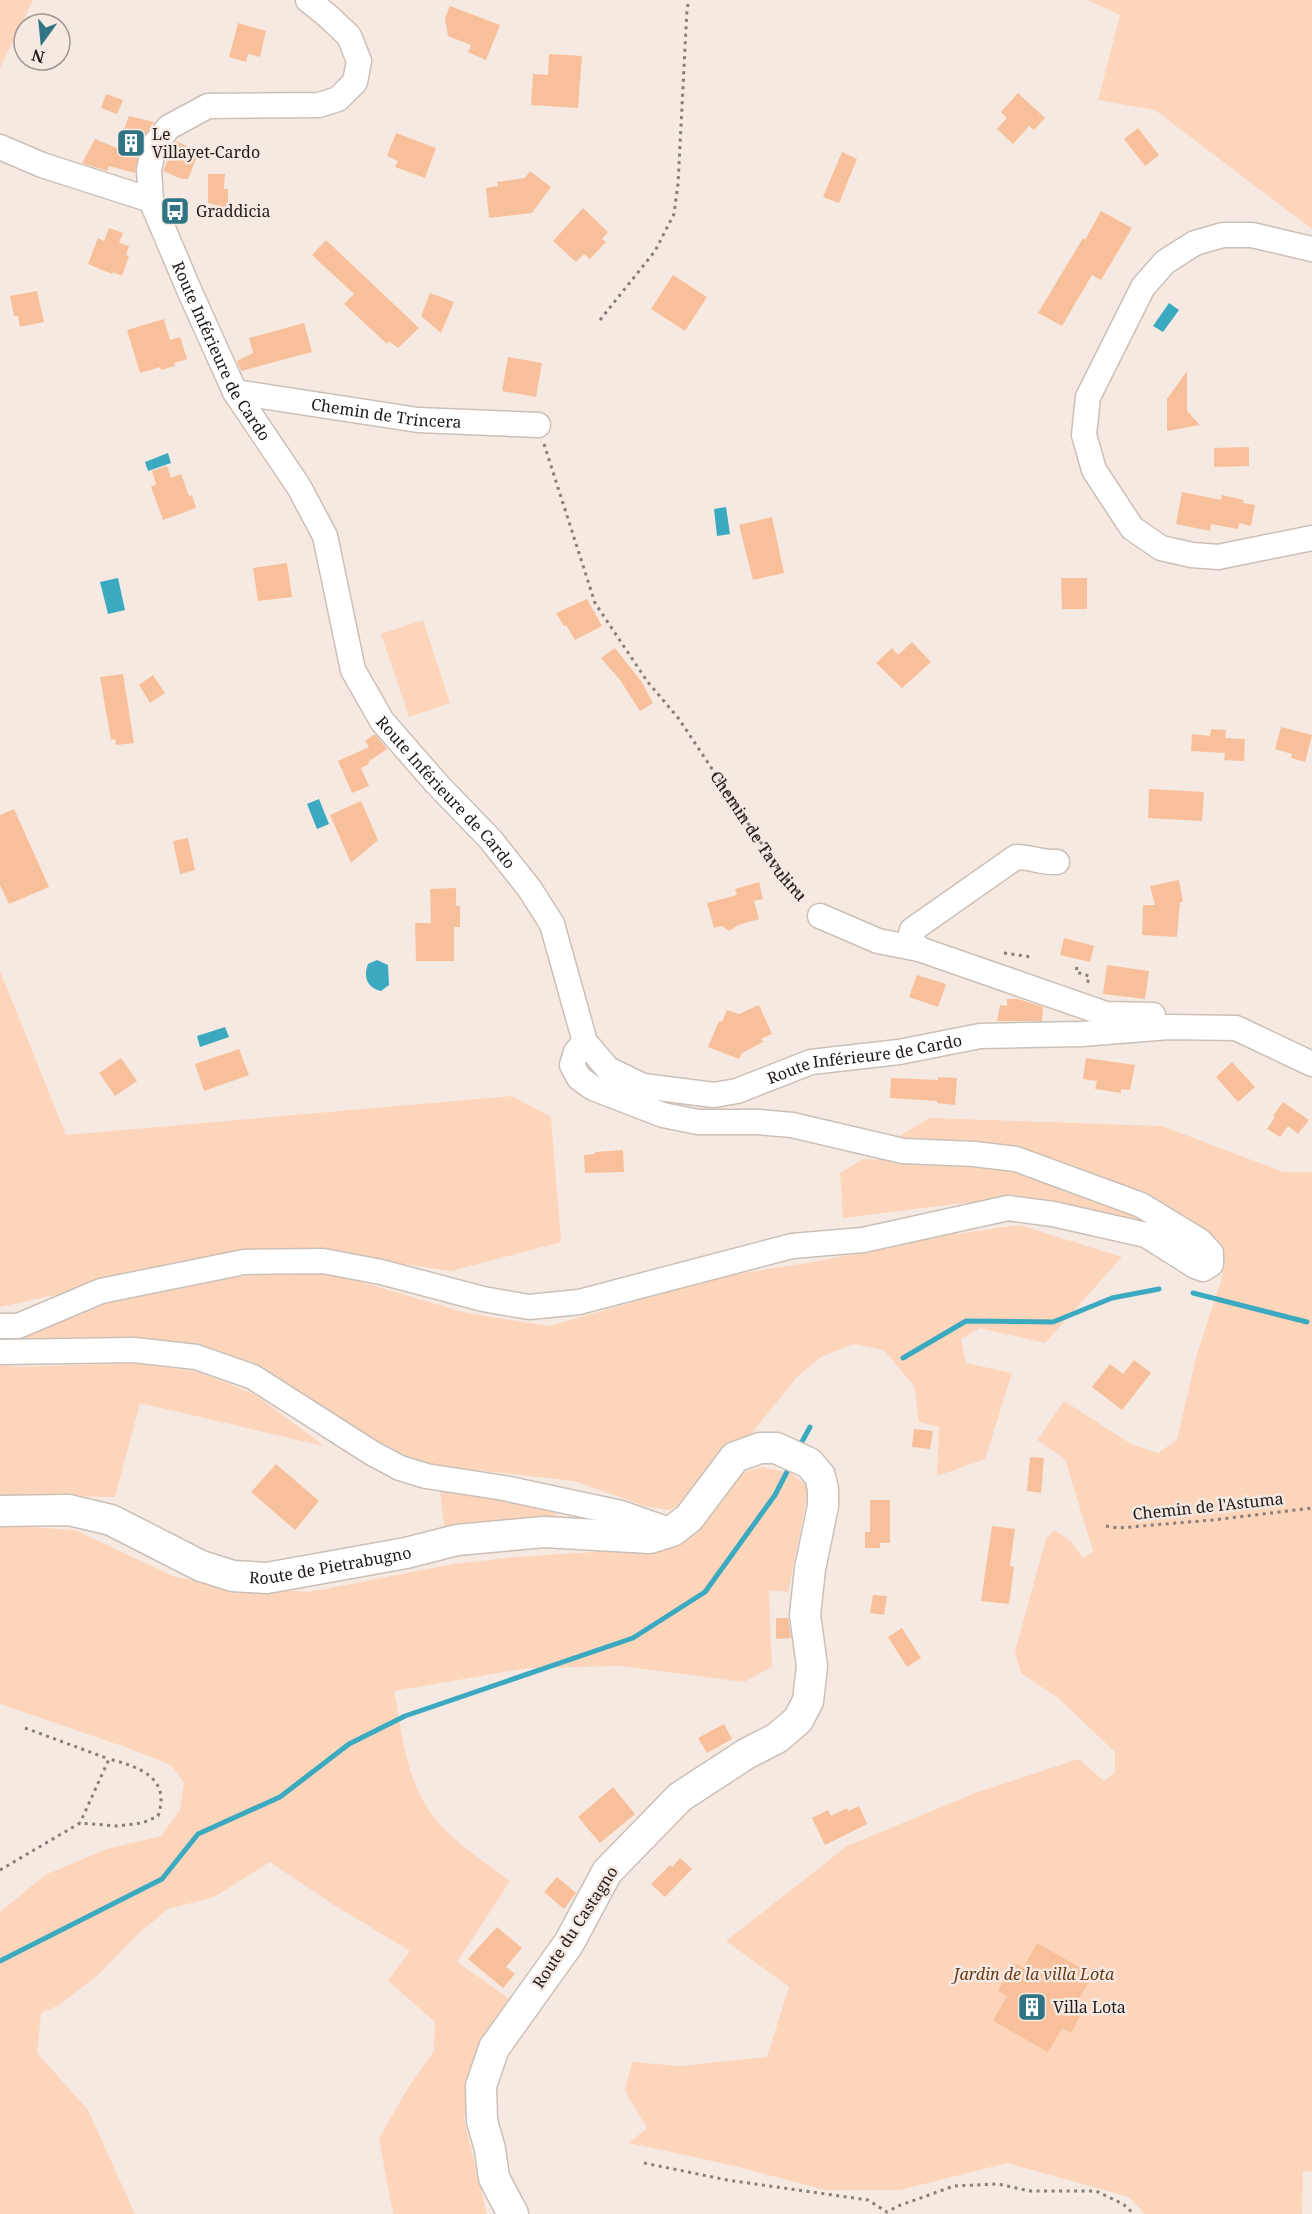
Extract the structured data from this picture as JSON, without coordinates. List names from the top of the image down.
{
  "streets": {
    "main road": ["Route de Pietrabugno", "Route du Castagno"],
    "street": ["Route Inférieure de Cardo", "Chemin de Trincera", "Chemin de Tavulinu"],
    "path": ["Chemin de l'Astuma"]
  },
  "crossings": [
    ["Route Inférieure de Cardo", "Chemin de Trincera"],
    ["Route Inférieure de Cardo", "Chemin de Tavulinu"],
    ["Chemin de Trincera", "Chemin de Tavulinu"],
    ["Route de Pietrabugno", "Route du Castagno"]
  ],
  "parks": ["Jardin de la villa Lota"],
  "places": {
    "building": ["Le Villayet-Cardo", "Villa Lota"],
    "bus stop": ["Graddicia"]
  },
  "north": "bottom"
}
